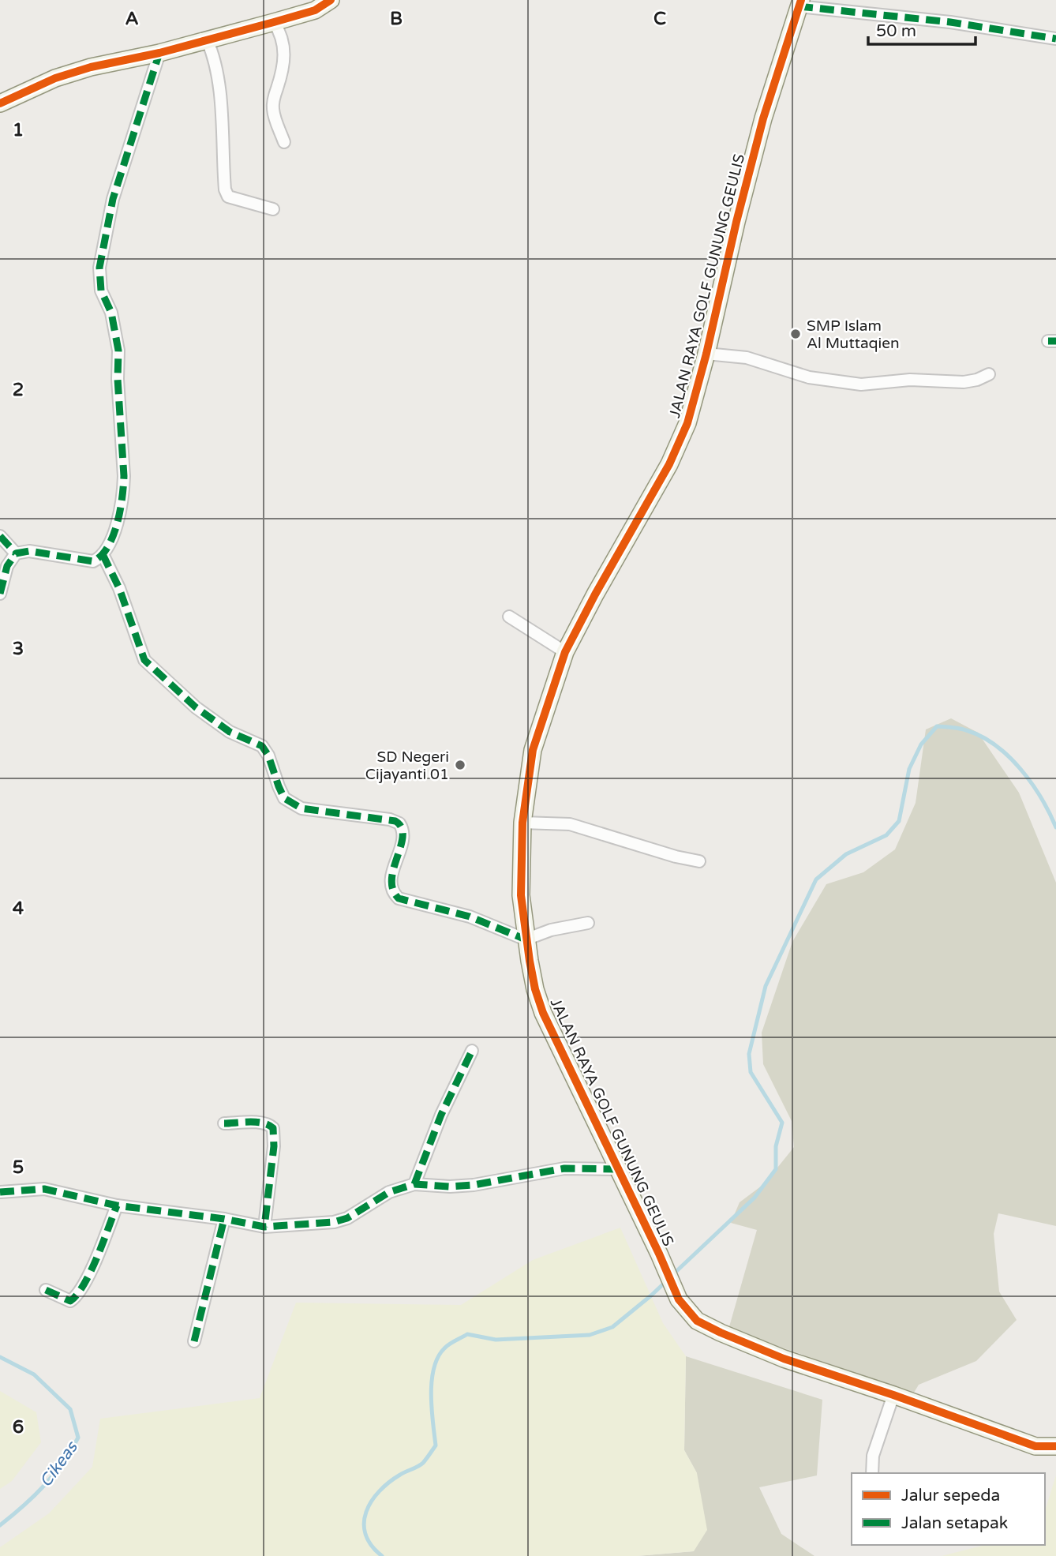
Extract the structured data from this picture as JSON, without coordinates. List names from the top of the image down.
{
  "streets": {
    "main road": ["JALAN RAYA GOLF GUNUNG GEULIS"]
  },
  "water": ["Cikeas"],
  "places": ["SMP Islam Al Muttaqien", "SD Negeri Cijayanti 01"],
  "legend": ["Jalur sepeda", "Jalan setapak"],
  "scale_bar": "50 m",
  "grid": {
    "columns": ["A", "B", "C"],
    "rows": [
      "1",
      "2",
      "3",
      "4",
      "5",
      "6"
    ]
  }
}
